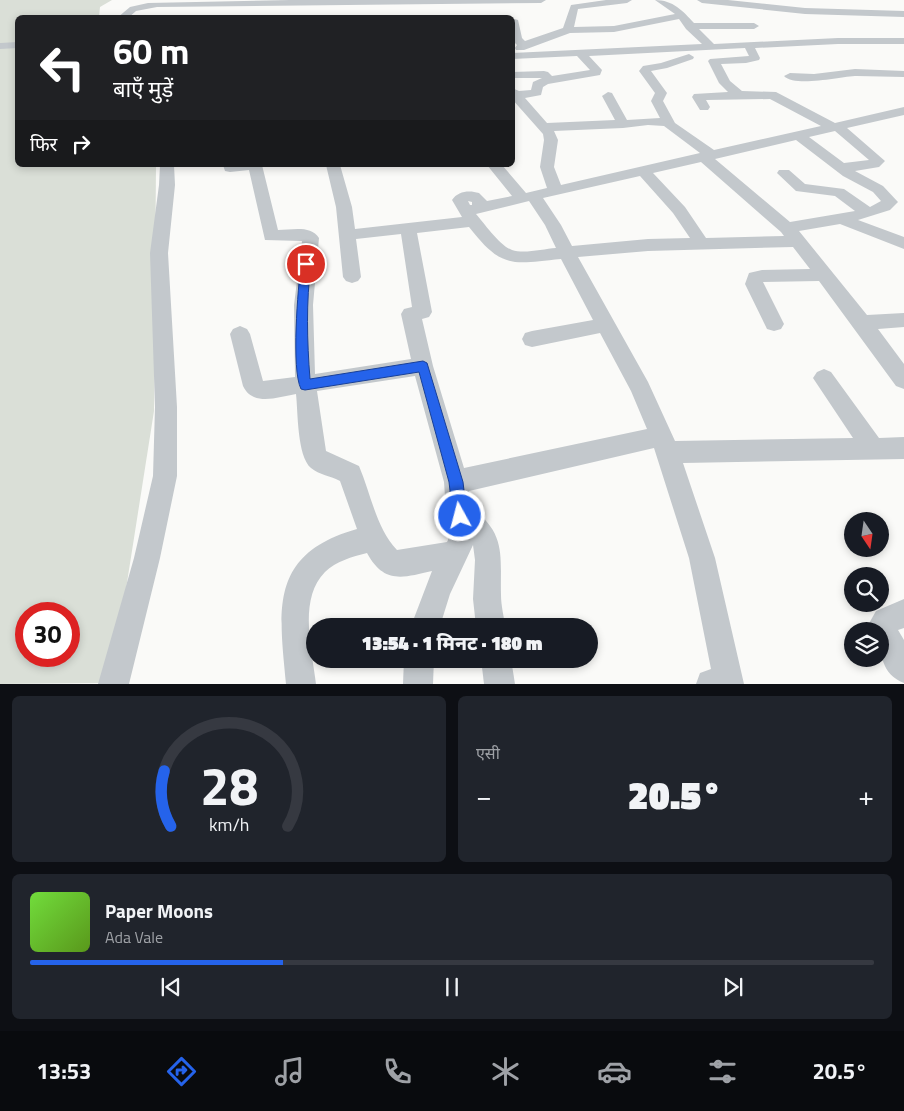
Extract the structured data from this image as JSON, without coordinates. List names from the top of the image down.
{
  "north": "bottom",
  "page": {
    "turn": ["60 m", "बाएँ मुड़ें"],
    "then": "फिर",
    "limit": "30",
    "trip": "13:54 · 1 मिनट · 180 m",
    "tile": "एसी",
    "heat": ["−", "20.5°", "+"],
    "song": ["Paper Moons", "Ada Vale"],
    "tabs": ["13:53", "20.5°"],
    "gauge": ["28", "km/h"]
  }
}
